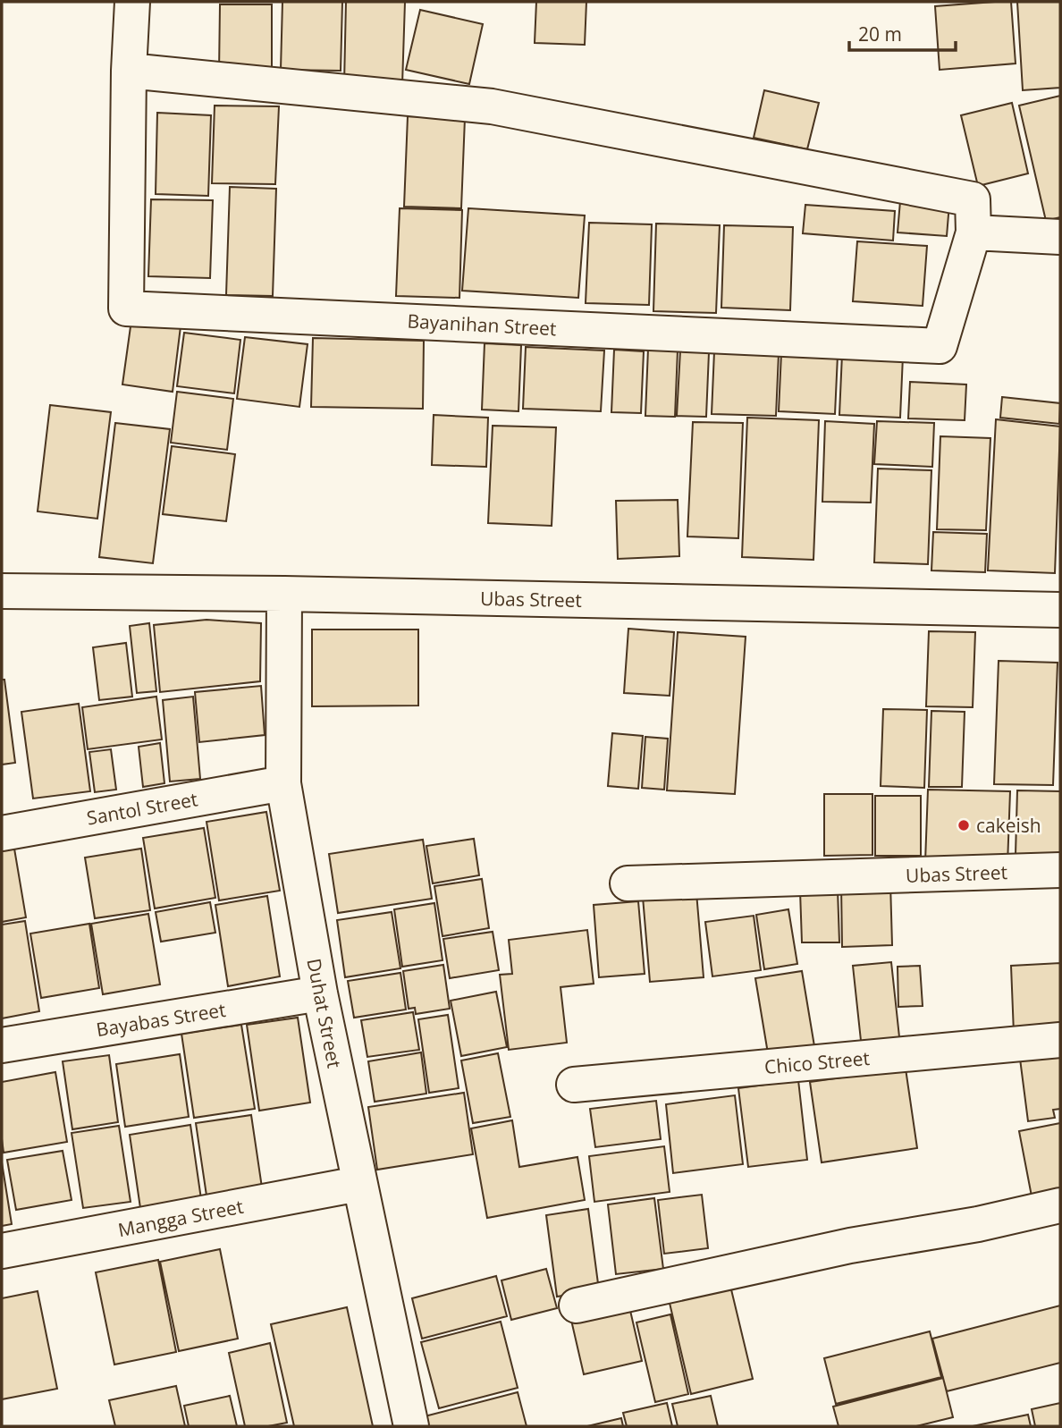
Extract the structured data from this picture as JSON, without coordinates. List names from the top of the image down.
{
  "streets": {
    "street": [
      "Bayanihan Street",
      "Ubas Street",
      "Santol Street",
      "Duhat Street",
      "Bayabas Street",
      "Chico Street",
      "Mangga Street"
    ]
  },
  "crossings": [
    ["Ubas Street", "Duhat Street"],
    ["Santol Street", "Duhat Street"],
    ["Duhat Street", "Bayabas Street"],
    ["Duhat Street", "Mangga Street"]
  ],
  "places": ["cakeish"],
  "scale_bar": "20 m"
}
